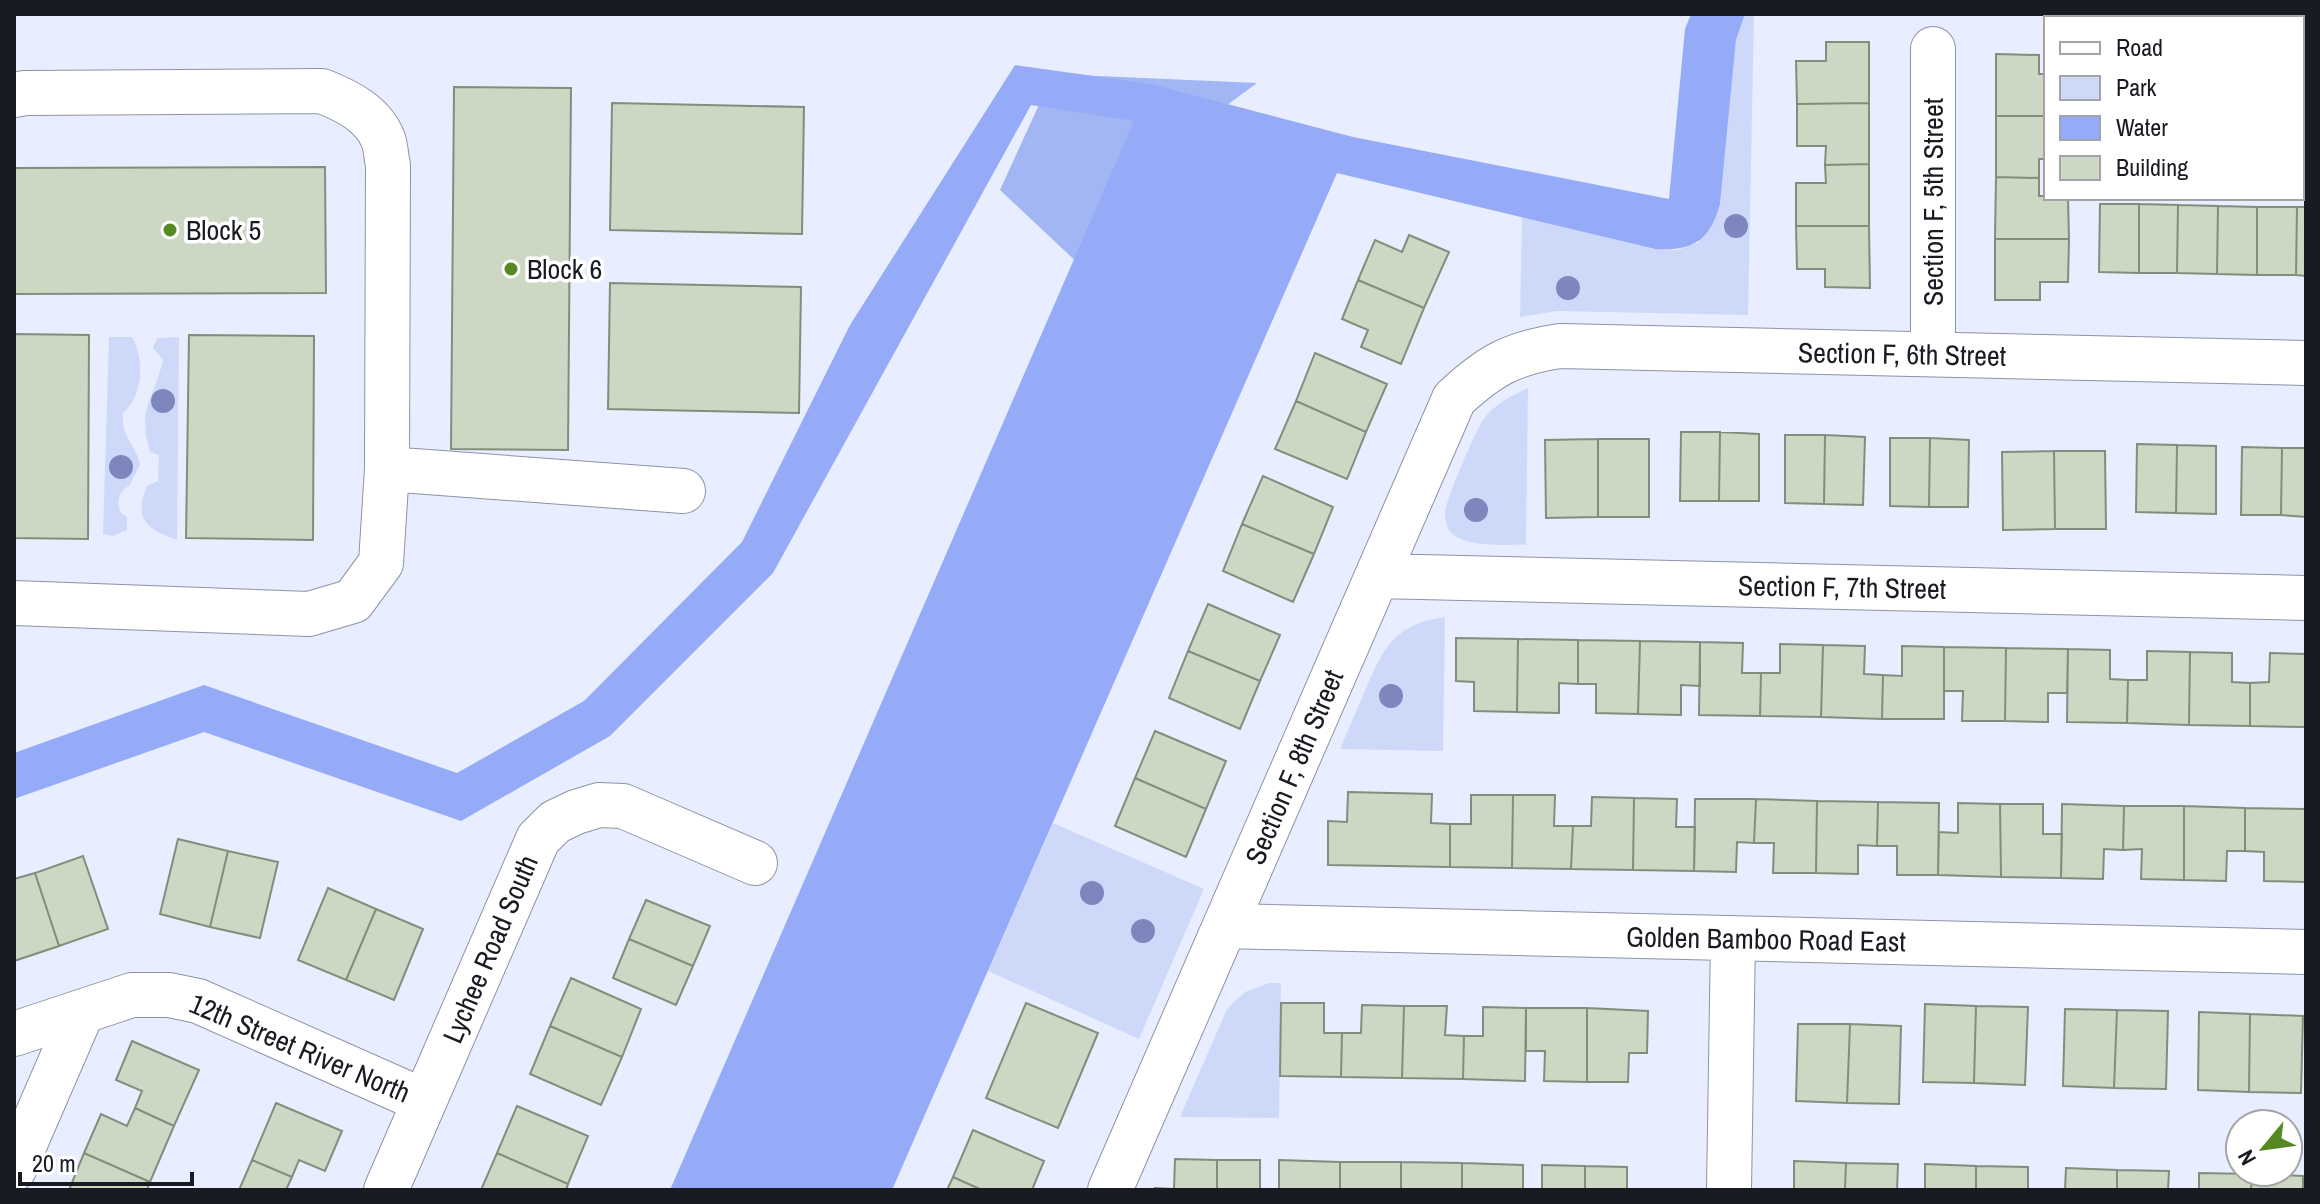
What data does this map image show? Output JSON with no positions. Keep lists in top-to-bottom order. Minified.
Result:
{"streets":{"street":["Section F, 5th Street","Section F, 6th Street","Section F, 7th Street","Section F, 8th Street","Golden Bamboo Road East","Lychee Road South","12th Street River North"]},"crossings":[["Section F, 5th Street","Section F, 6th Street"],["Section F, 6th Street","Section F, 8th Street"],["Section F, 7th Street","Section F, 8th Street"],["Section F, 8th Street","Golden Bamboo Road East"],["Lychee Road South","12th Street River North"]],"places":["Block 5","Block 6"],"legend":["Road","Park","Water","Building"],"scale_bar":"20 m","north":"bottom left"}
